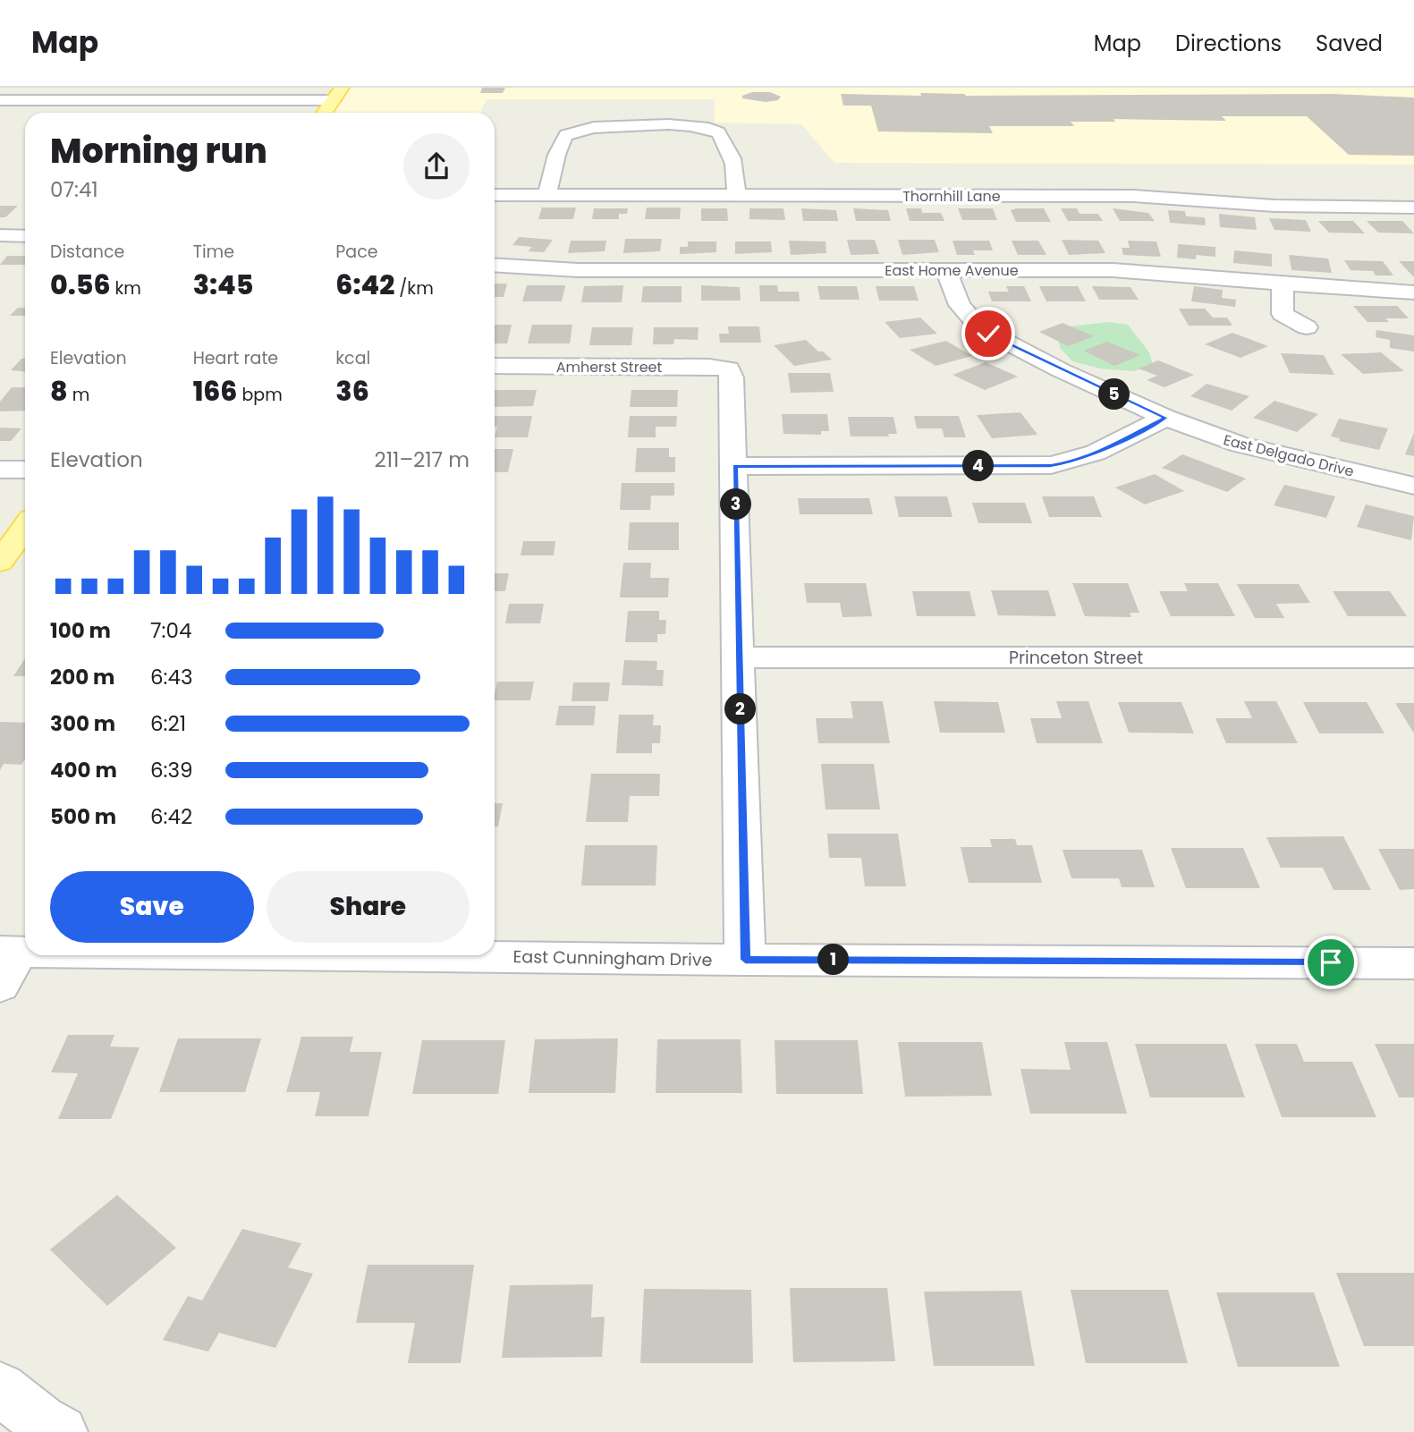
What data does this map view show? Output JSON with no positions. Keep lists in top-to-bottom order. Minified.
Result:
{"streets":{"street":["Thornhill Lane","East Home Avenue","Amherst Street","East Delgado Drive","Princeton Street","East Cunningham Drive"]},"crossings":[["East Home Avenue","East Delgado Drive"]],"page":{"header":"Map","nav":["Map","Directions","Saved"],"heading":["Morning run","07:41"],"stats":[["Distance","0.56 km"],["Time","3:45"],["Pace","6:42 /km"],["Elevation","8 m"],["Heart rate","166 bpm"],["kcal","36"]],"pins":["5","4","3","2","1"],"chart":["Elevation","211–217 m"],"list":[{"name":"100 m","note":"7:04"},{"name":"200 m","note":"6:43"},{"name":"300 m","note":"6:21"},{"name":"400 m","note":"6:39"},{"name":"500 m","note":"6:42"}],"buttons":["Save","Share"]}}
